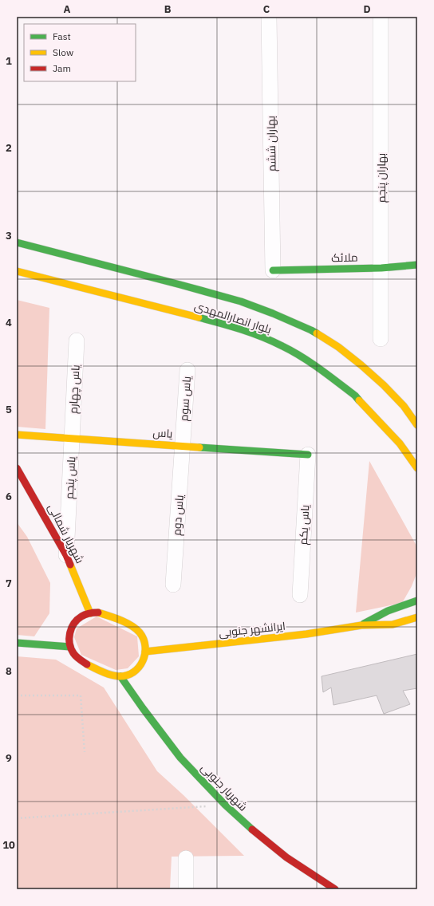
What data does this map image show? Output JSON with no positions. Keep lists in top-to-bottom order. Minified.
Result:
{"streets":{"street":["بهاران ششم","بهاران پنجم","ملائک","بلوار انصارالمهدی","یاس چهارم","یاس سوم","یاس","یاس پنجم","یاس دوم","یاس یکم","شهریار شمالی","ایرانشهر جنوبی","شهریار جنوبی"]},"crossings":[["بهاران ششم","ملائک"],["بهاران پنجم","ملائک"],["یاس چهارم","یاس"],["یاس چهارم","یاس پنجم"],["یاس سوم","یاس"],["یاس سوم","یاس دوم"],["یاس","یاس پنجم"],["یاس","یاس دوم"],["یاس","یاس یکم"],["یاس پنجم","شهریار شمالی"],["شهریار شمالی","ایرانشهر جنوبی"],["شهریار شمالی","شهریار جنوبی"],["ایرانشهر جنوبی","شهریار جنوبی"]],"legend":["Fast","Slow","Jam"],"grid":{"columns":["A","B","C","D"],"rows":["1","2","3","4","5","6","7","8","9","10"]}}
